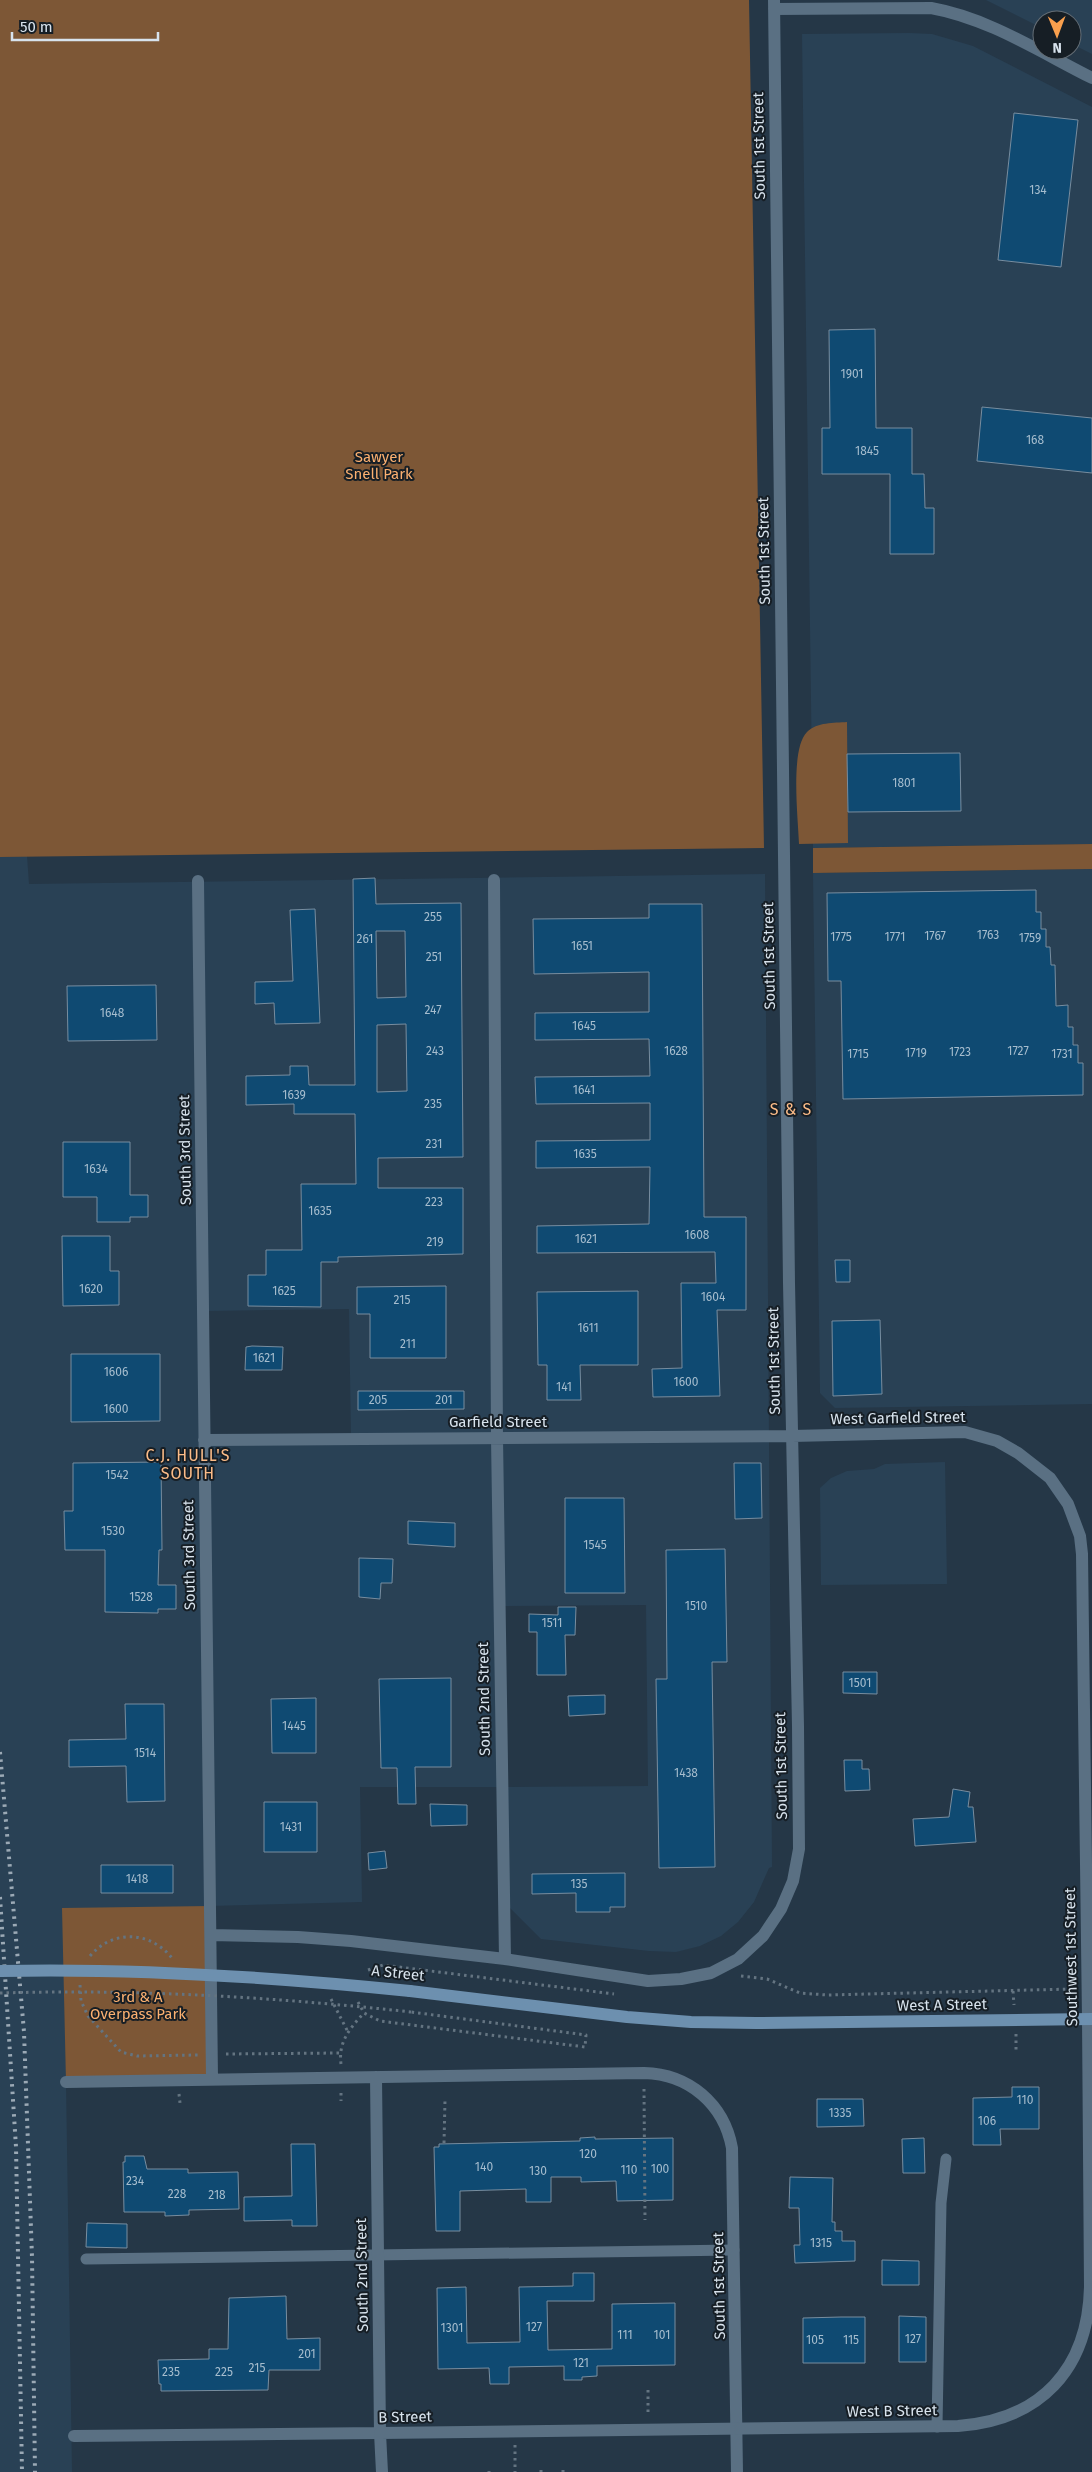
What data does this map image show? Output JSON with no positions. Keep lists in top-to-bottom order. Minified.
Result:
{"streets":{"main road":["A Street","West A Street"],"street":["South 1st Street","South 3rd Street","West Garfield Street","Garfield Street","South 2nd Street","Southwest 1st Street","West B Street","B Street"]},"crossings":[["South 1st Street","West Garfield Street"],["South 1st Street","Garfield Street"],["South 1st Street","A Street"],["South 1st Street","West B Street"],["South 1st Street","B Street"],["South 3rd Street","Garfield Street"],["South 3rd Street","A Street"],["West Garfield Street","Garfield Street"],["West Garfield Street","Southwest 1st Street"],["Garfield Street","South 2nd Street"],["South 2nd Street","A Street"],["South 2nd Street","B Street"],["Southwest 1st Street","West A Street"],["Southwest 1st Street","West B Street"],["A Street","West A Street"],["West B Street","B Street"]],"districts":["S & S","C.J. HULL'S SOUTH"],"parks":["Sawyer Snell Park","3rd & A Overpass Park"],"house_numbers":["134","1901","168","1845","1801","255","1763","1767","1775","1771","1759","261","1651","251","247","1648","1645","243","1628","1727","1723","1719","1715","1731","1641","1639","235","231","1635","1634","223","1635","1608","1621","219","1620","1625","1604","215","1611","211","1621","1606","1600","141","205","201","1600","1542","1530","1545","1528","1510","1511","1501","1445","1514","1438","1431","1418","135","110","1335","106","120","140","100","110","130","234","228","218","1315","127","1301","111","101","127","105","115","201","121","215","235","225"],"scale_bar":"50 m","north":"bottom"}
